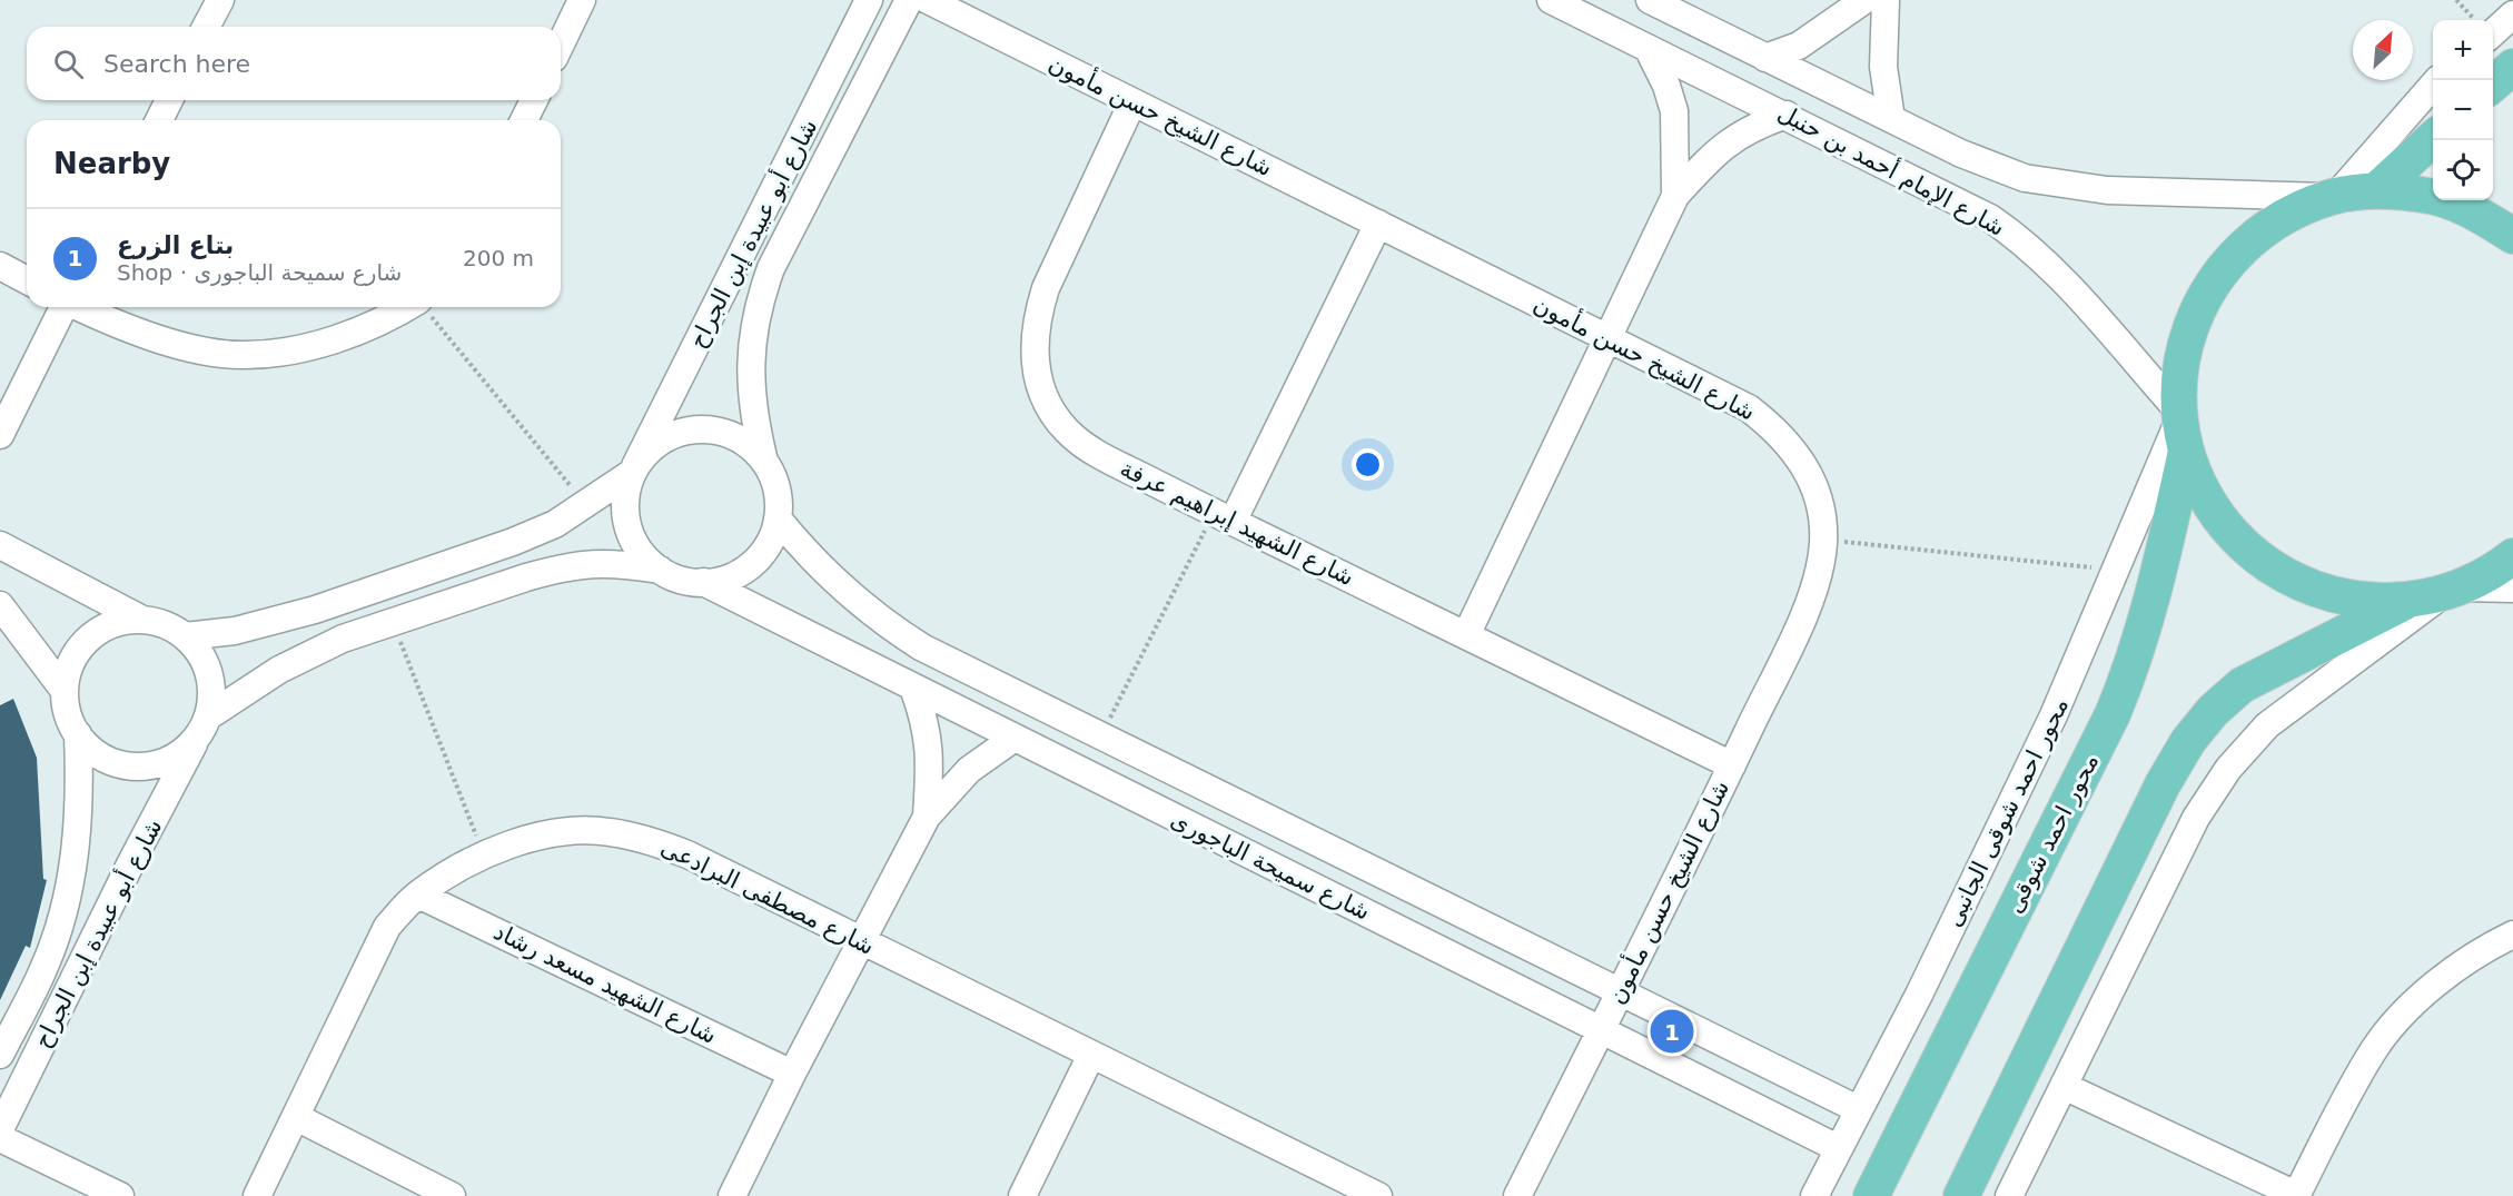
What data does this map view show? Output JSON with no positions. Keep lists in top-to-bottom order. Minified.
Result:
{"streets":{"main road":["محور احمد شوقى"],"street":["شارع الشيخ حسن مأمون","شارع الإمام أحمد بن حنبل","شارع أبو عبيدة إبن الجراح","شارع الشهيد إبراهيم عرفة","محور احمد شوقى الجانبى","شارع سميحة الباجورى","شارع مصطفى البرادعى","شارع الشهيد مسعد رشاد"]},"crossings":[["شارع الشيخ حسن مأمون","شارع الشهيد إبراهيم عرفة"],["شارع الشيخ حسن مأمون","شارع سميحة الباجورى"],["شارع الإمام أحمد بن حنبل","محور احمد شوقى الجانبى"],["شارع الإمام أحمد بن حنبل","محور احمد شوقى"],["شارع أبو عبيدة إبن الجراح","شارع سميحة الباجورى"],["محور احمد شوقى الجانبى","محور احمد شوقى"],["محور احمد شوقى الجانبى","شارع سميحة الباجورى"],["شارع مصطفى البرادعى","شارع الشهيد مسعد رشاد"]],"north":"top right","page":{"map_buttons":["+","−"],"search":"Search here","heading":"Nearby","list":[{"mark":"1","name":"بتاع الزرع","note":"Shop · شارع سميحة الباجورى","value":"200 m"}],"pins":"1"}}
